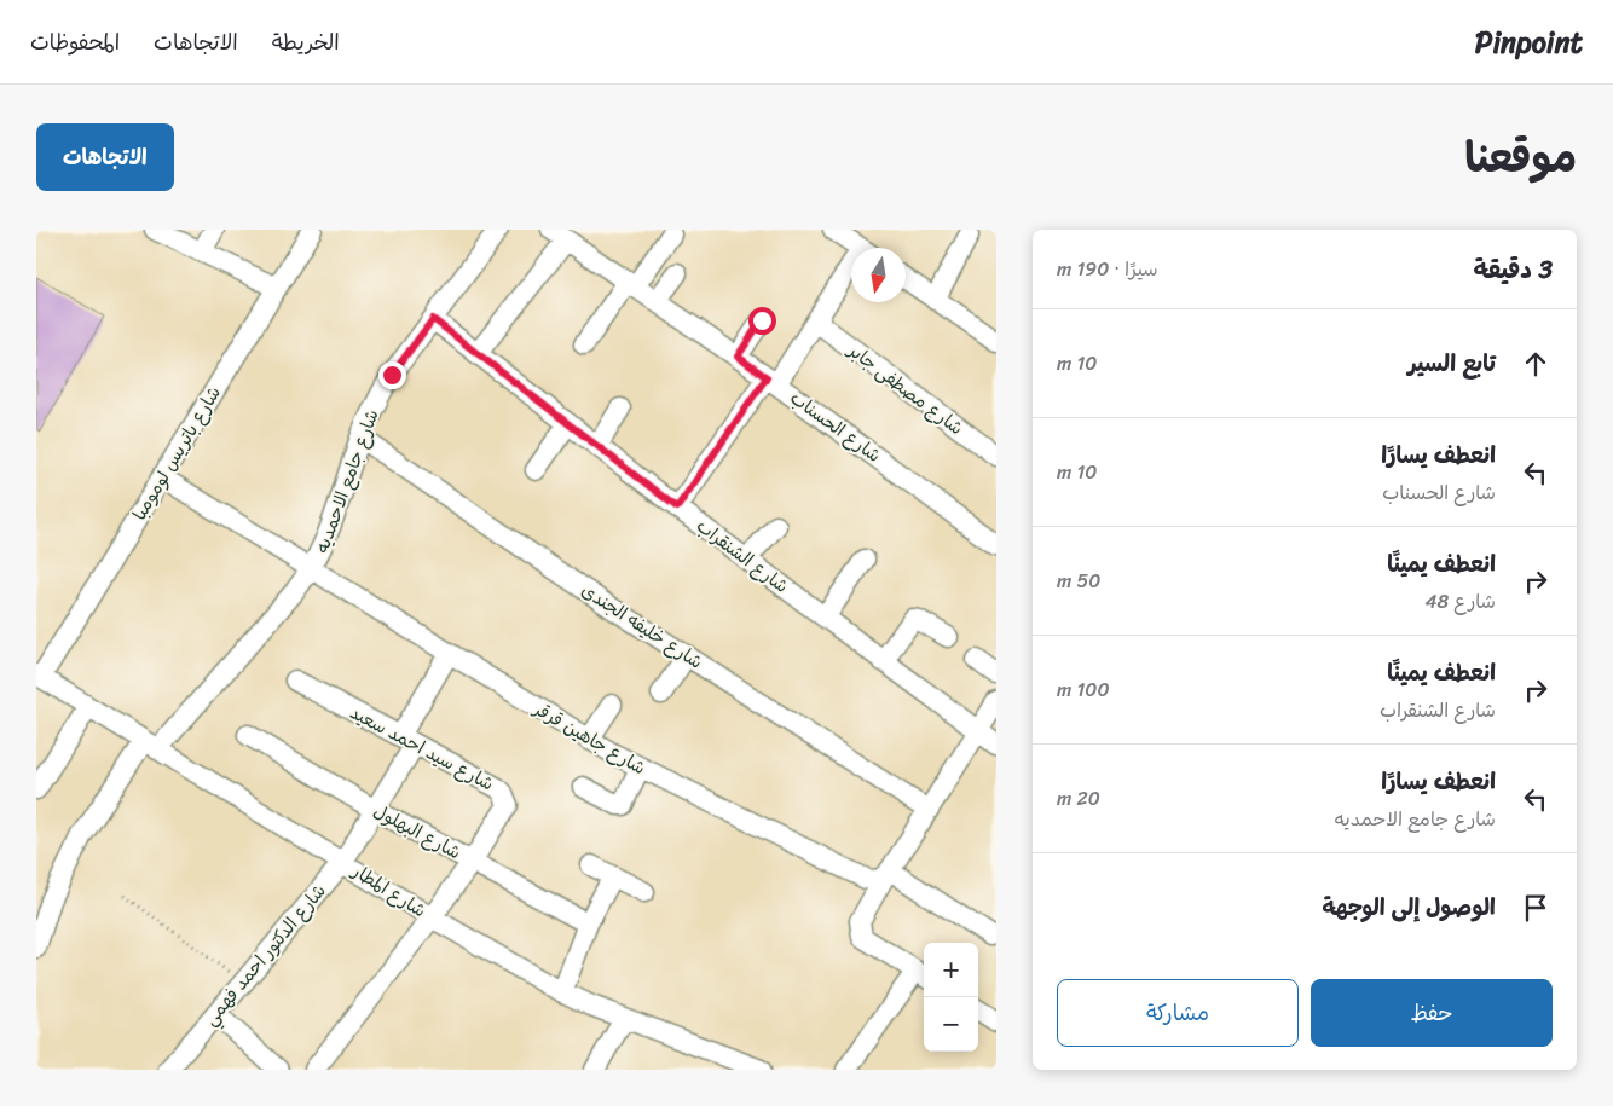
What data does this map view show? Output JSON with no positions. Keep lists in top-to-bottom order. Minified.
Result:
{"streets":{"street":["شارع مصطفى جابر","شارع الحسناب","شارع باتريس لومومبا","شارع جامع الاحمديه","شارع الشنقراب","شارع خليفه الجندى","شارع جاهين قرقر","شارع سيد احمد سعيد","شارع البهلول","شارع المطار","شارع الدكتور احمد فهمي"]},"crossings":[["شارع باتريس لومومبا","شارع جاهين قرقر"],["شارع باتريس لومومبا","شارع المطار"],["شارع جامع الاحمديه","شارع الشنقراب"],["شارع جامع الاحمديه","شارع خليفه الجندى"],["شارع جامع الاحمديه","شارع جاهين قرقر"],["شارع جامع الاحمديه","شارع المطار"],["شارع جاهين قرقر","شارع الدكتور احمد فهمي"],["شارع سيد احمد سعيد","شارع البهلول"],["شارع سيد احمد سعيد","شارع المطار"],["شارع سيد احمد سعيد","شارع الدكتور احمد فهمي"],["شارع البهلول","شارع الدكتور احمد فهمي"],["شارع المطار","شارع الدكتور احمد فهمي"]],"north":"bottom","page":{"header":"Pinpoint","nav":["الخريطة","الاتجاهات","المحفوظات"],"title":"موقعنا","buttons":["الاتجاهات",["حفظ","مشاركة"]],"heading":["3 دقيقة","سيرًا · 190 m"],"list":[["تابع السير","10 m"],["انعطف يسارًا","شارع الحسناب","10 m"],["انعطف يمينًا","شارع 48","50 m"],["انعطف يمينًا","شارع الشنقراب","100 m"],["انعطف يسارًا","شارع جامع الاحمديه","20 m"],"الوصول إلى الوجهة"],"map_buttons":["+","−"]}}
